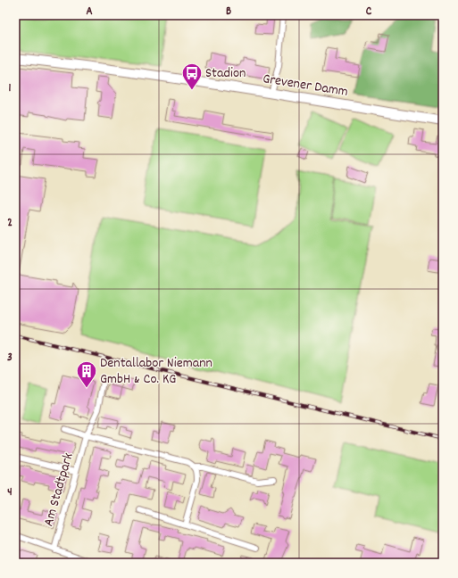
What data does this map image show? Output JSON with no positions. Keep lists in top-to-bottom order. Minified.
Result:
{"streets":{"main road":["Grevener Damm"],"street":["Am Stadtpark"]},"places":{"bus stop":["Stadion"],"building":["Dentallabor Niemann GmbH & Co. KG"]},"grid":{"columns":["A","B","C"],"rows":["1","2","3","4"]}}
